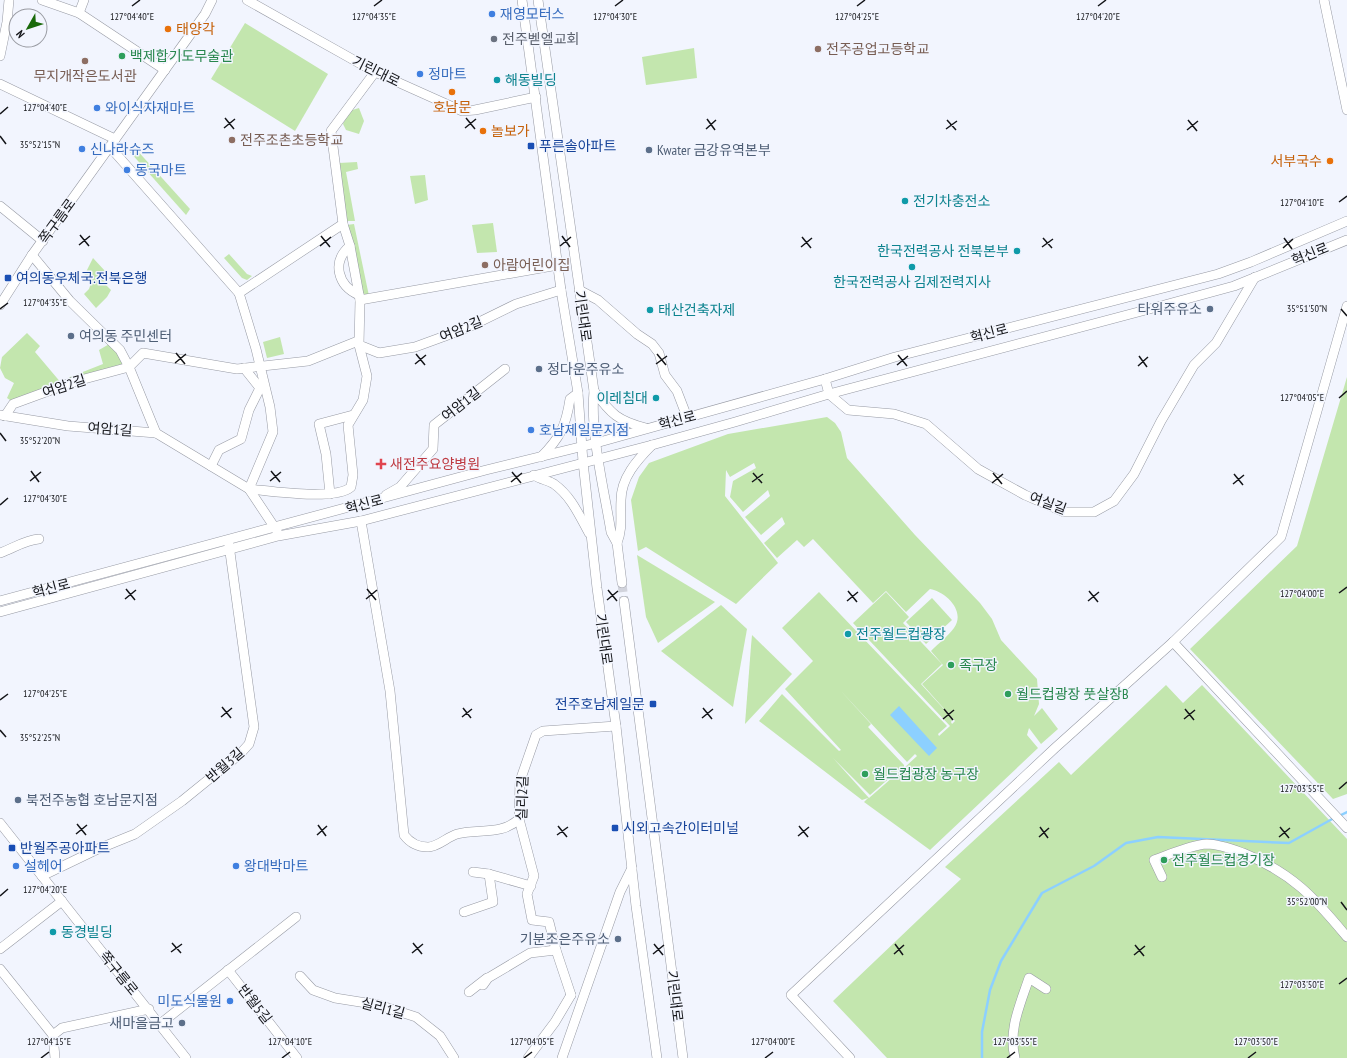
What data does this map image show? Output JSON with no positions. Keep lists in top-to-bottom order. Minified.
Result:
{"streets":{"street":["기린대로","쪽구름로","혁신로","여암2길","여암1길","여실길","반월3길","실리2길","반월5길","실리1길"]},"crossings":[["기린대로","혁신로"],["기린대로","여암2길"],["기린대로","실리2길"],["쪽구름로","반월3길"],["쪽구름로","반월5길"],["혁신로","여암1길"],["혁신로","여실길"],["혁신로","반월3길"],["여암2길","여암1길"]],"places":{"other":["재영모터스","태양각","전주벧엘교회","전주공업고등학교","백제합기도무술관","무지개작은도서관","정마트","해동빌딩","호남문","와이식자재마트","놀보가","전주조촌초등학교","신나라슈즈","Kwater 금강유역본부","서부국수","동국마트","전기차충전소","한국전력공사 전북본부","아람어린이집","한국전력공사 김제전력지사","타워주유소","태산건축자제","여의동 주민센터","정다운주유소","이레침대","호남제일문지점","전주월드컵광장","족구장","월드컵광장 풋살장B","월드컵광장 농구장","북전주농협 호남문지점","전주월드컵경기장","설헤어","왕대박마트","동경빌딩","기분조은주유소","미도식물원","새마을금고"],"transit":["푸른솔아파트","여의동우체국.전북은행","전주호남제일문","시외고속간이터미널","반월주공아파트"],"health":["새전주요양병원"]},"north":"bottom left","coordinates":["127°04'40\"E","127°04'35\"E","127°04'30\"E","127°04'25\"E","127°04'20\"E","35°52'15\"N","127°04'10\"E","35°51'50\"N","127°04'05\"E","35°52'20\"N","127°04'00\"E","35°52'25\"N","127°03'55\"E","35°52'00\"N","127°03'50\"E","127°04'15\"E"]}
